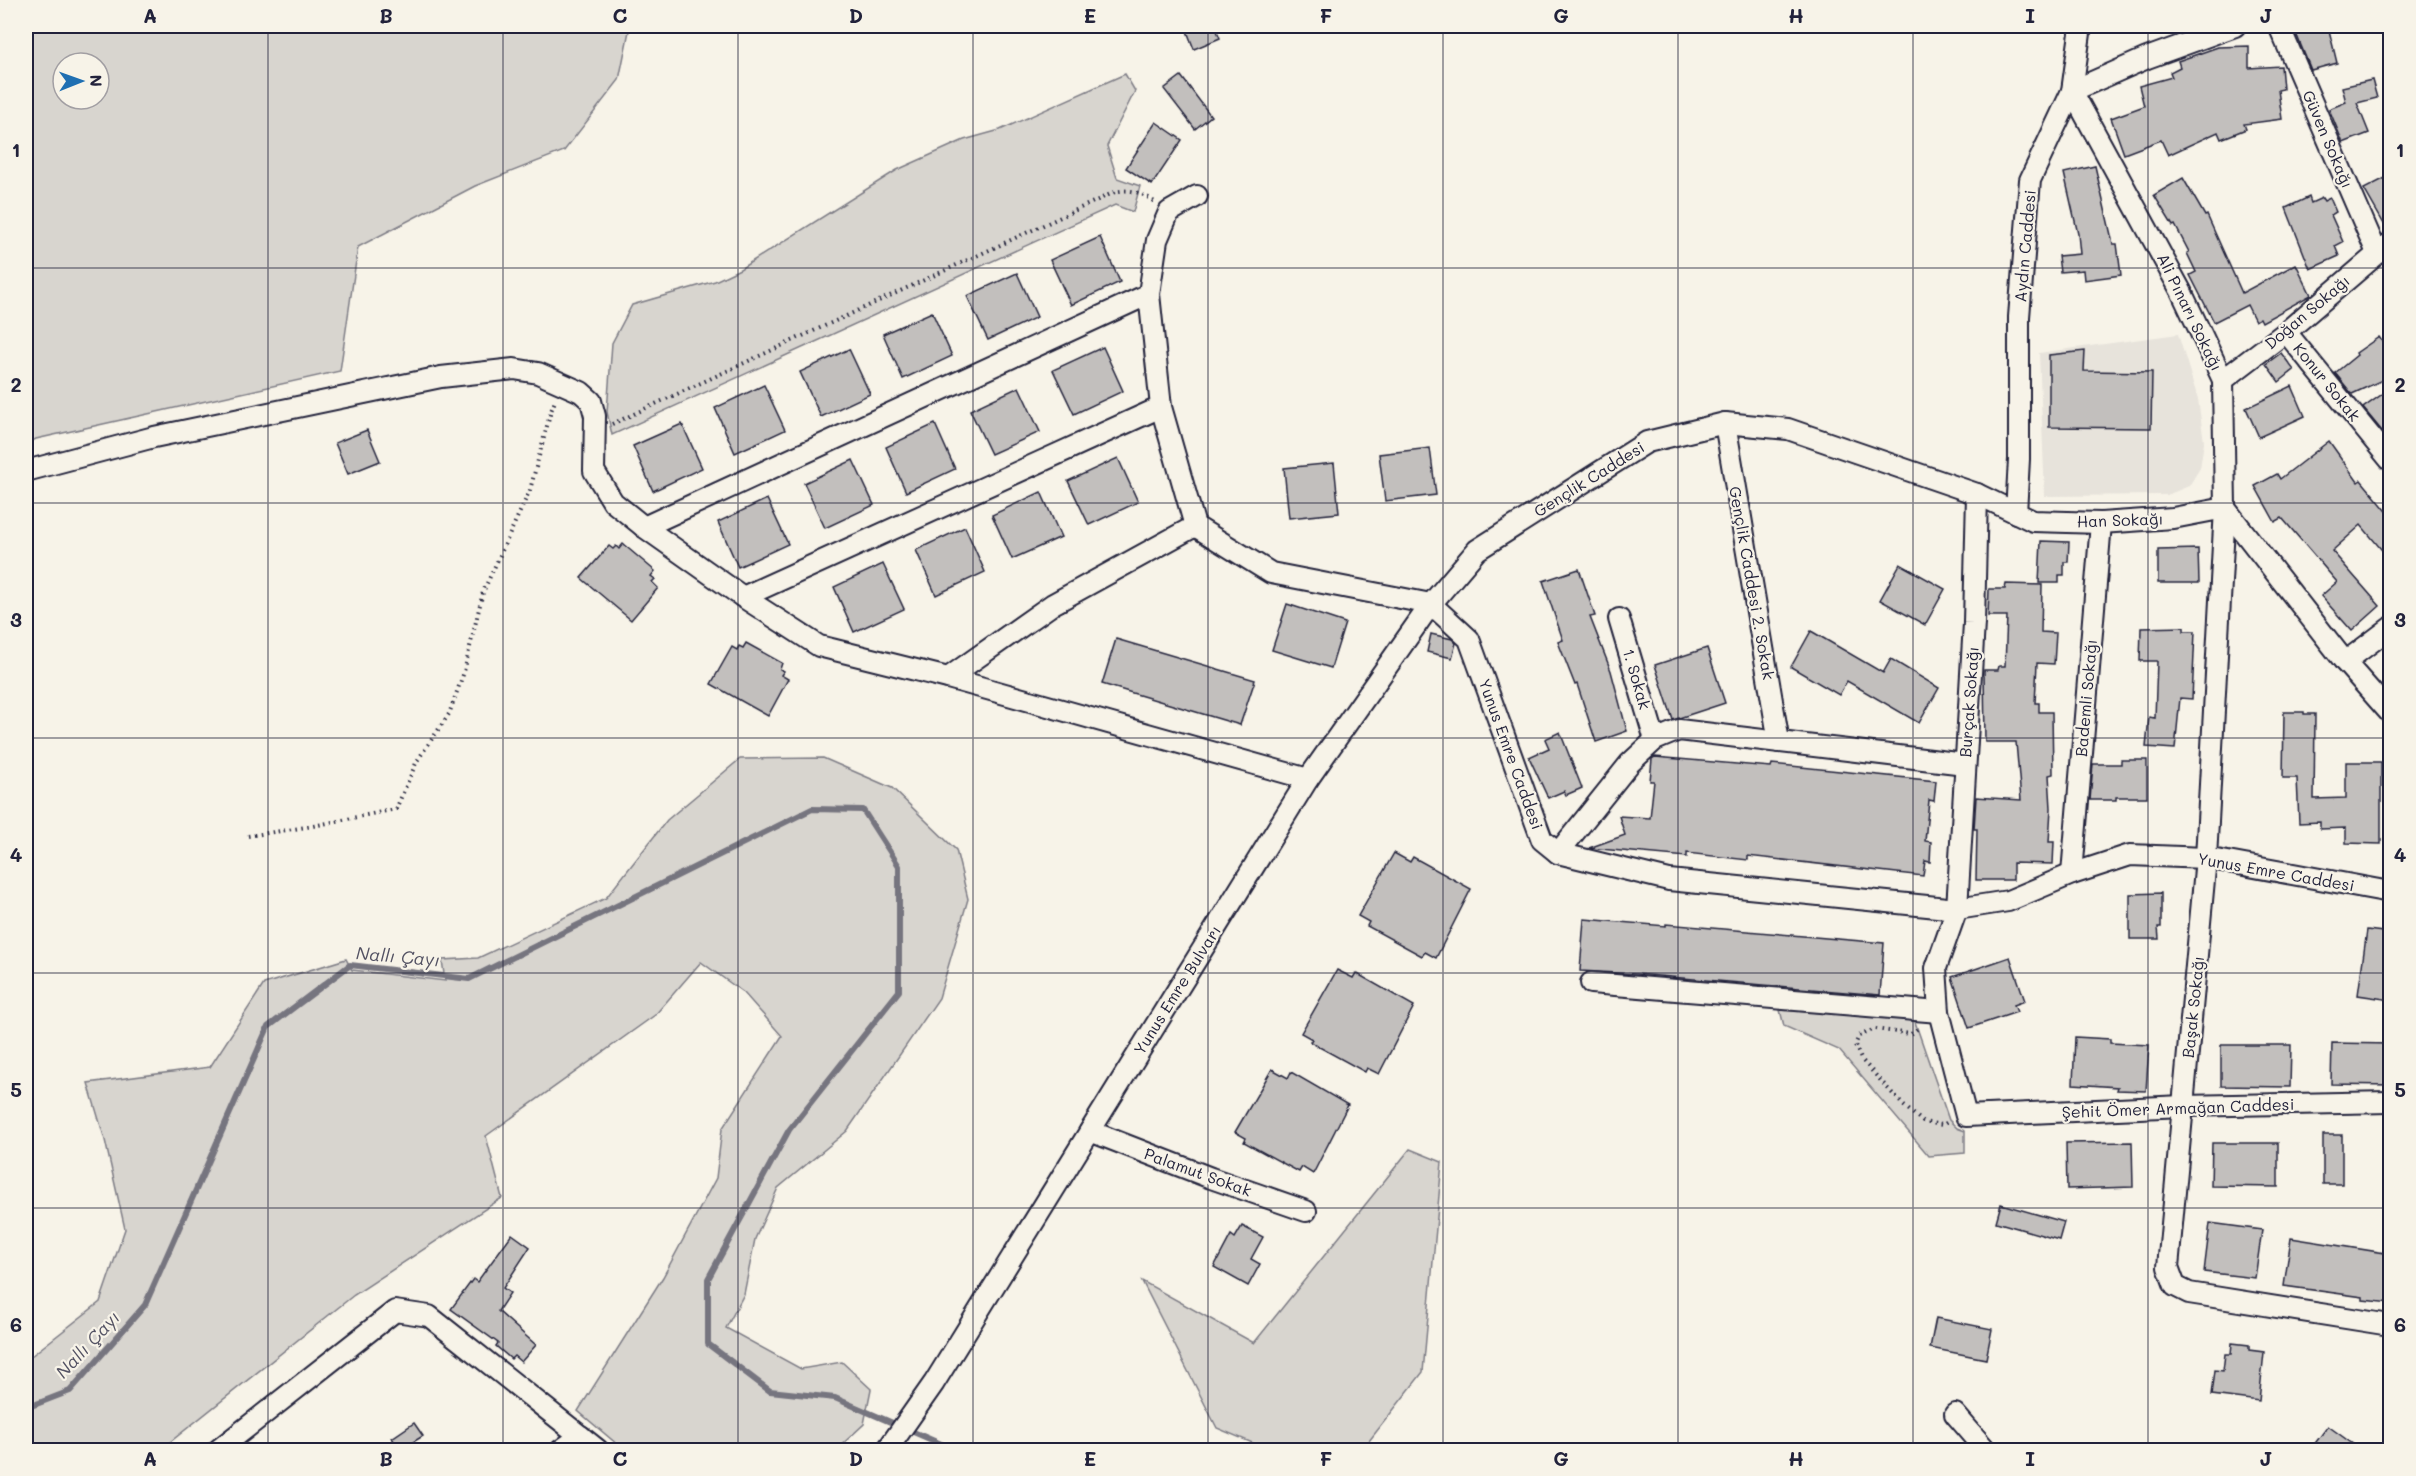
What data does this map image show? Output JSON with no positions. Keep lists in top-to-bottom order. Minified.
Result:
{"streets":{"street":["Güven Sokağı","Aydın Caddesi","Ali Pınarı Sokağı","Doğan Sokağı","Konur Sokak","Gençlik Caddesi","Han Sokağı","Gençlik Caddesi 2. Sokak","1. Sokak","Bademli Sokağı","Burçak Sokağı","Yunus Emre Caddesi","Yunus Emre Bulvarı","Başak Sokağı","Şehit Ömer Armağan Caddesi","Palamut Sokak"]},"crossings":[["Güven Sokağı","Doğan Sokağı"],["Aydın Caddesi","Ali Pınarı Sokağı"],["Aydın Caddesi","Gençlik Caddesi"],["Aydın Caddesi","Han Sokağı"],["Ali Pınarı Sokağı","Doğan Sokağı"],["Ali Pınarı Sokağı","Han Sokağı"],["Ali Pınarı Sokağı","Başak Sokağı"],["Doğan Sokağı","Konur Sokak"],["Gençlik Caddesi","Han Sokağı"],["Gençlik Caddesi","Gençlik Caddesi 2. Sokak"],["Gençlik Caddesi","Burçak Sokağı"],["Gençlik Caddesi","Yunus Emre Caddesi"],["Gençlik Caddesi","Yunus Emre Bulvarı"],["Han Sokağı","Bademli Sokağı"],["Han Sokağı","Başak Sokağı"],["Bademli Sokağı","Yunus Emre Caddesi"],["Burçak Sokağı","Yunus Emre Caddesi"],["Burçak Sokağı","Şehit Ömer Armağan Caddesi"],["Yunus Emre Caddesi","Yunus Emre Bulvarı"],["Yunus Emre Caddesi","Başak Sokağı"],["Yunus Emre Bulvarı","Palamut Sokak"],["Başak Sokağı","Şehit Ömer Armağan Caddesi"]],"water":["Nallı Çayı"],"north":"right","grid":{"columns":["A","B","C","D","E","F","G","H","I","J"],"rows":["1","2","3","4","5","6"]}}
